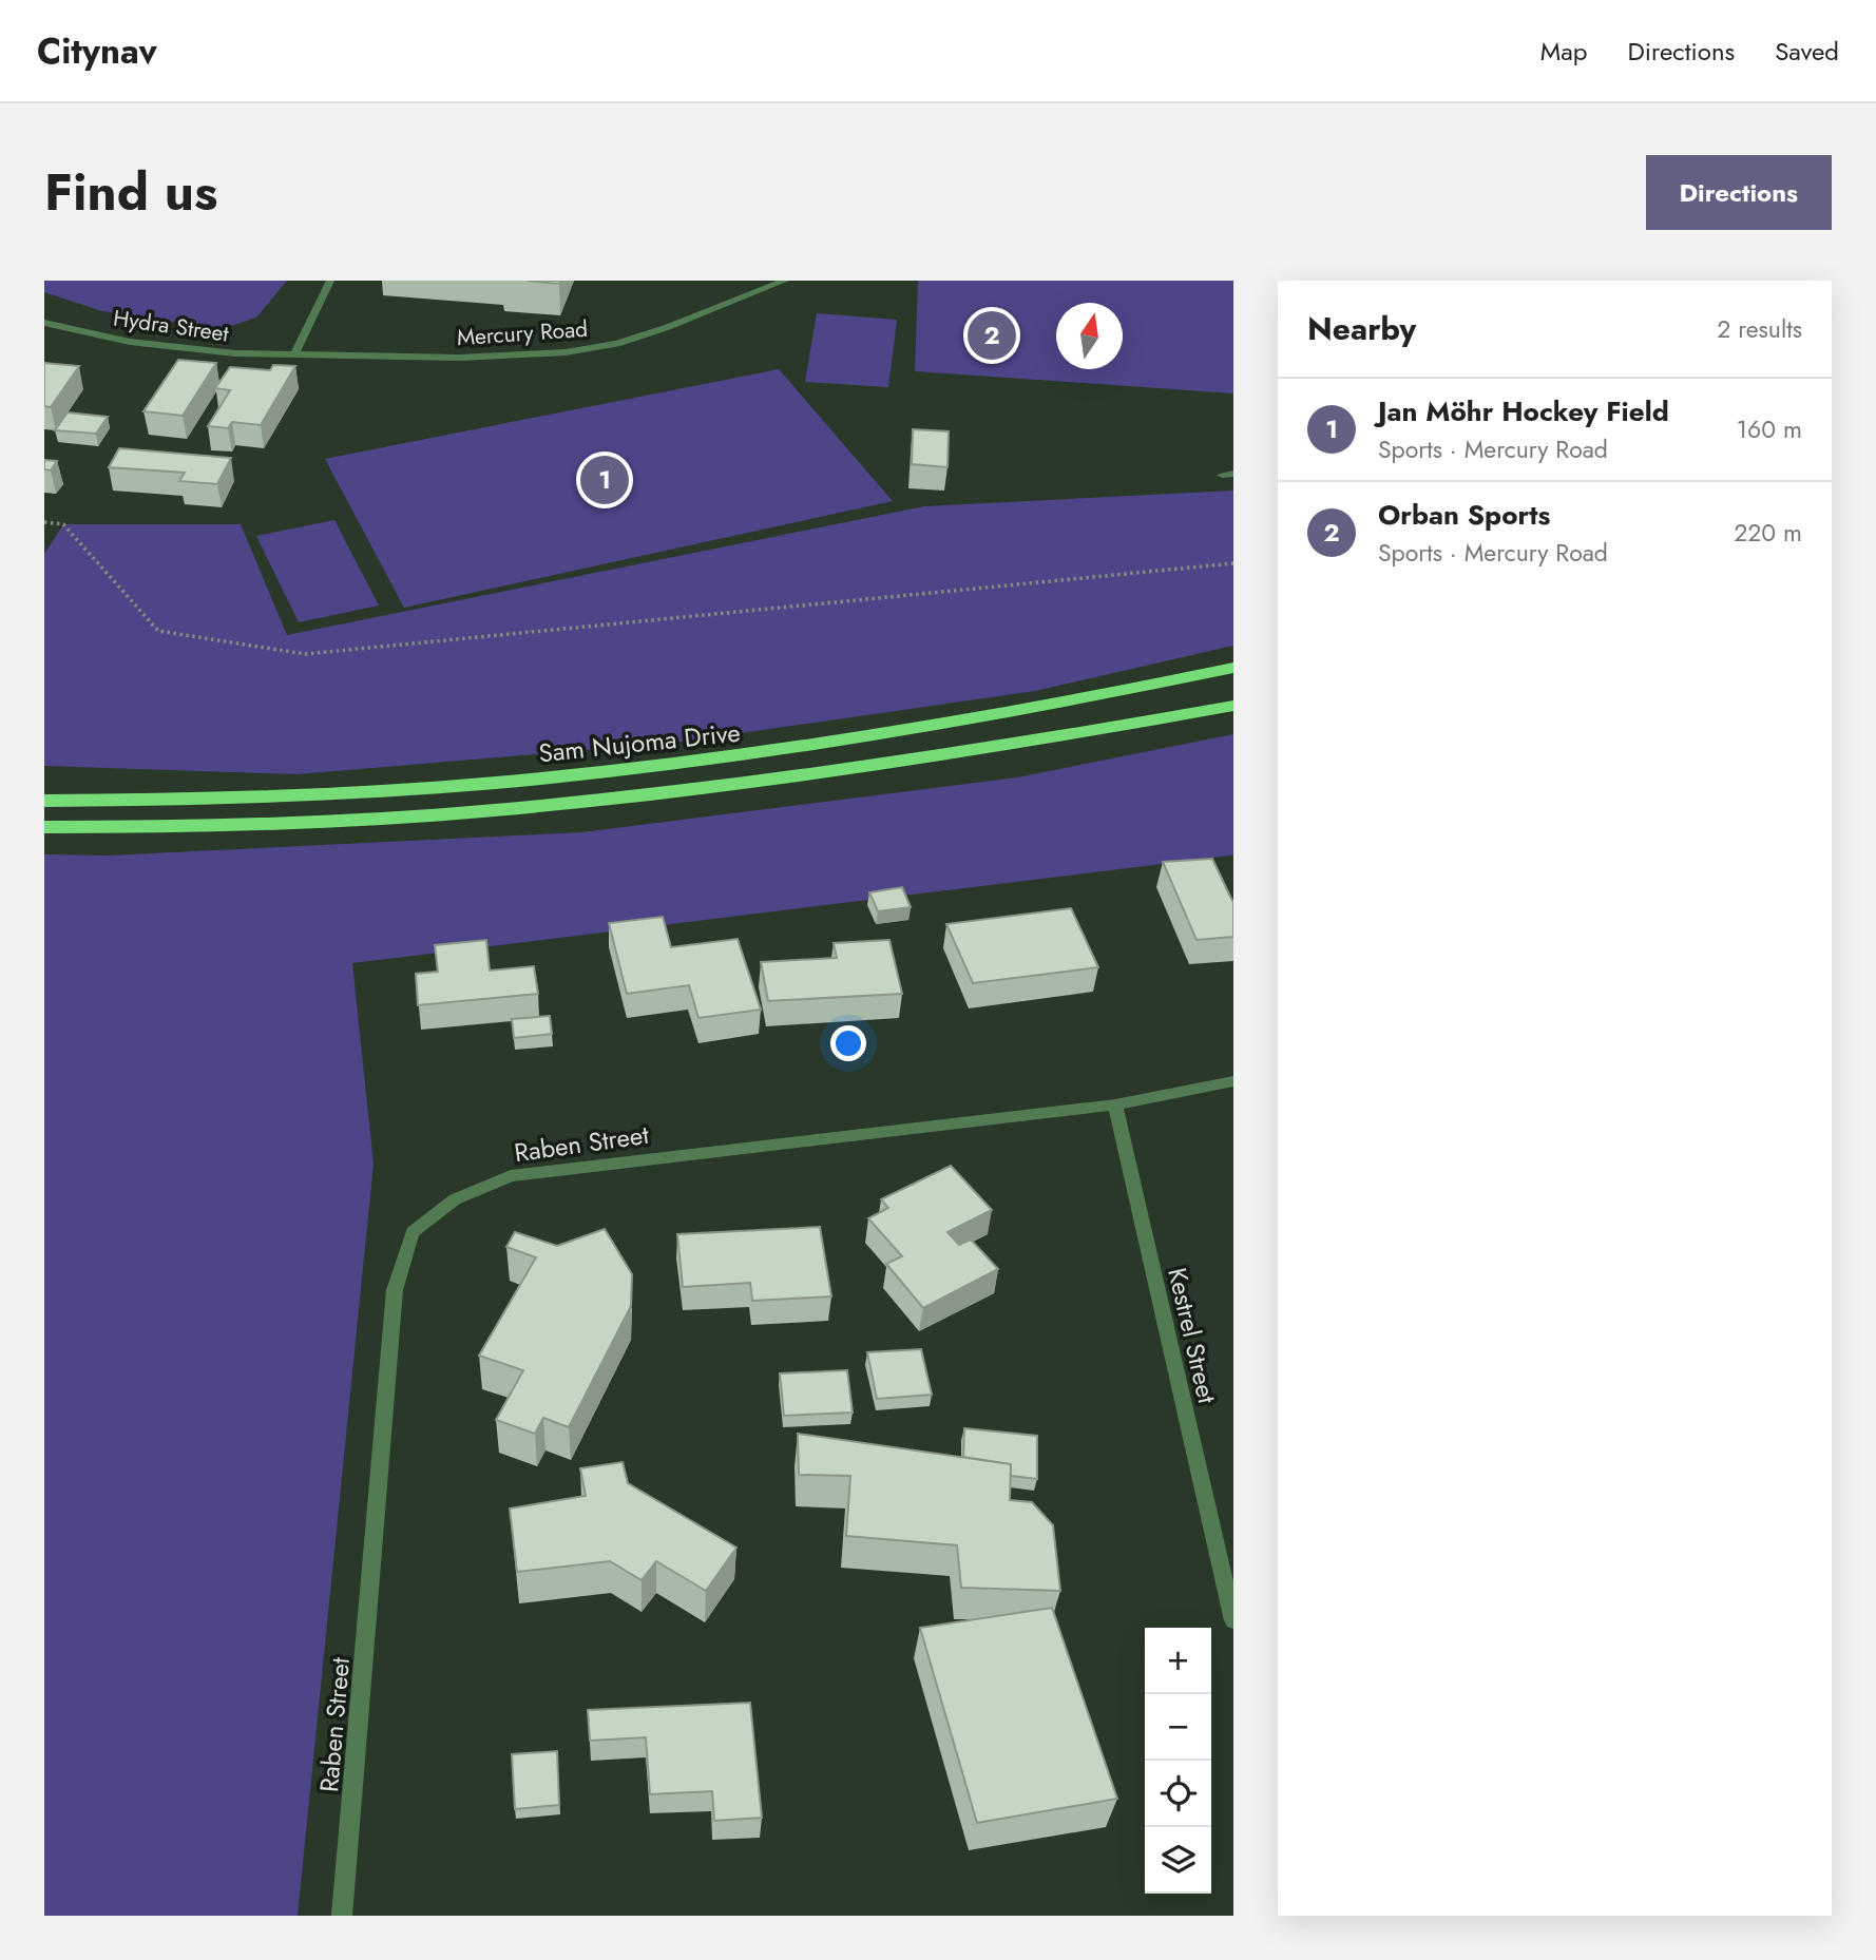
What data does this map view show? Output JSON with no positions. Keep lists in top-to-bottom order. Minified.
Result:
{"streets":{"highway":["Sam Nujoma Drive"],"street":["Hydra Street","Mercury Road","Raben Street","Kestrel Street"]},"crossings":[["Hydra Street","Mercury Road"],["Raben Street","Kestrel Street"]],"north":"top","page":{"header":"Citynav","nav":["Map","Directions","Saved"],"title":"Find us","buttons":"Directions","heading":["Nearby","2 results"],"pins":["2","1"],"list":[{"mark":"1","name":"Jan Möhr Hockey Field","note":"Sports · Mercury Road","value":"160 m"},{"mark":"2","name":"Orban Sports","note":"Sports · Mercury Road","value":"220 m"}],"map_buttons":["+","−"]}}
